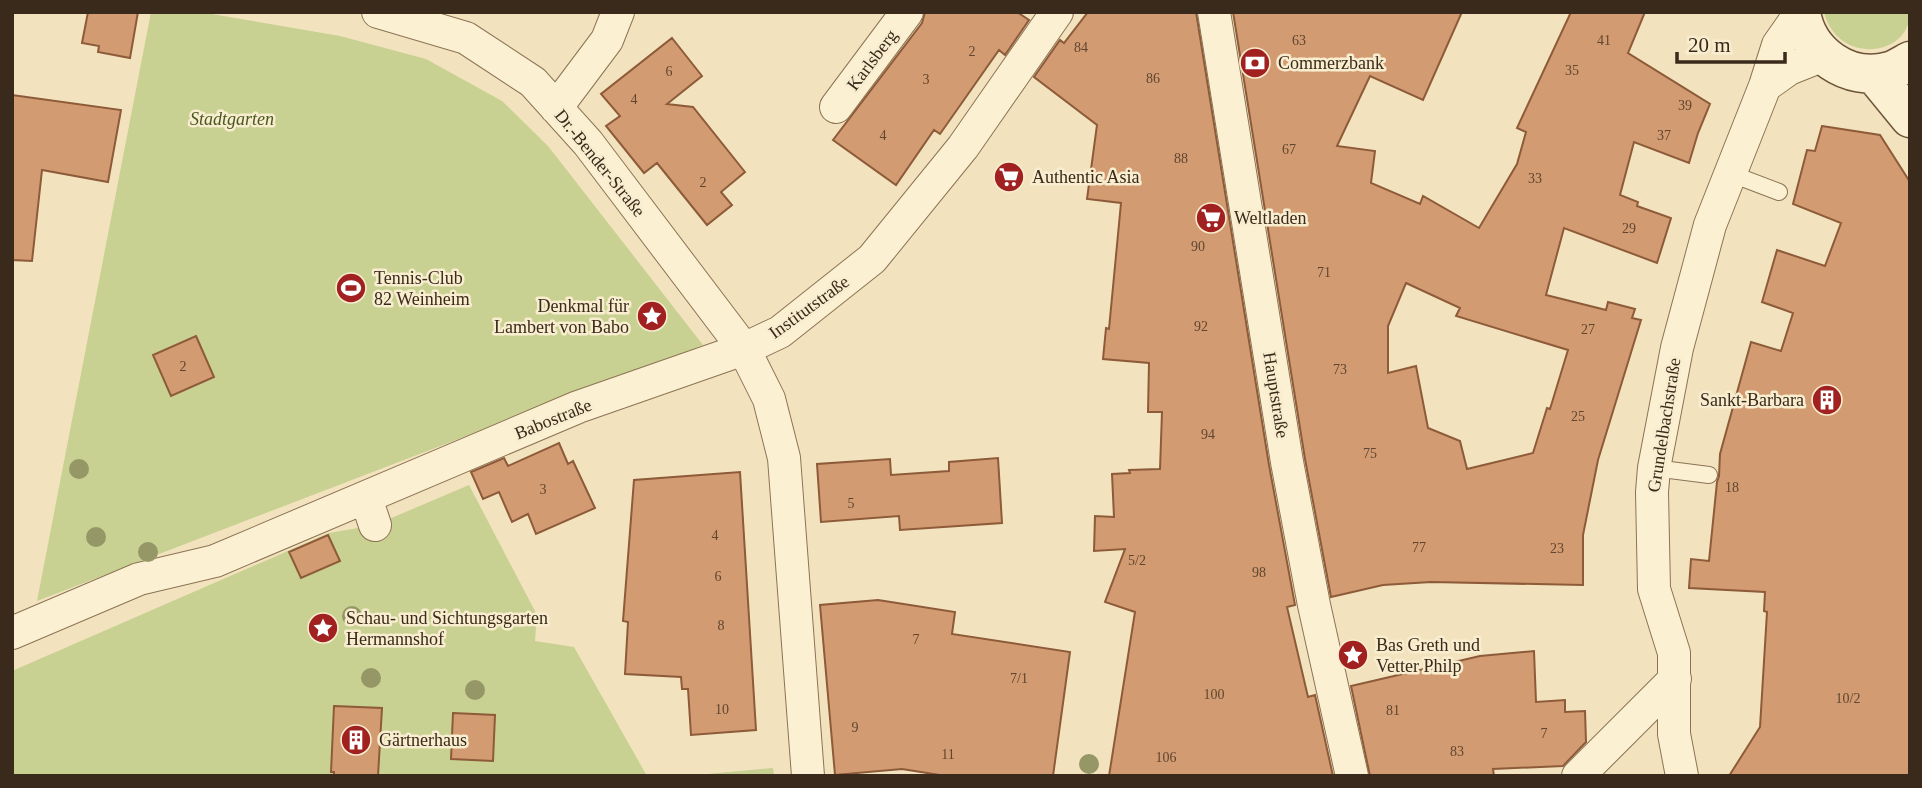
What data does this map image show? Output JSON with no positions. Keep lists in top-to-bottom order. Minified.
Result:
{"streets":{"main road":["Grundelbachstraße"],"street":["Karlsberg","Dr.-Bender-Straße","Institutstraße","Hauptstraße","Babostraße"]},"crossings":[["Dr.-Bender-Straße","Institutstraße"],["Dr.-Bender-Straße","Babostraße"],["Institutstraße","Babostraße"]],"parks":["Stadtgarten"],"places":{"bank":["Commerzbank"],"supermarket":["Authentic Asia","Weltladen"],"sports":["Tennis-Club 82 Weinheim"],"place":["Denkmal für Lambert von Babo","Schau- und Sichtungsgarten Hermannshof","Bas Greth und Vetter Philp"],"building":["Sankt-Barbara","Gärtnerhaus"]},"house_numbers":["63","41","84","2","35","6","86","3","4","39","4","37","67","88","33","2","29","90","71","92","27","2","73","25","94","75","18","3","5","4","77","23","5/2","98","6","8","7","7/1","100","10/2","10","81","9","7","83","11","106"],"scale_bar":"20 m"}
